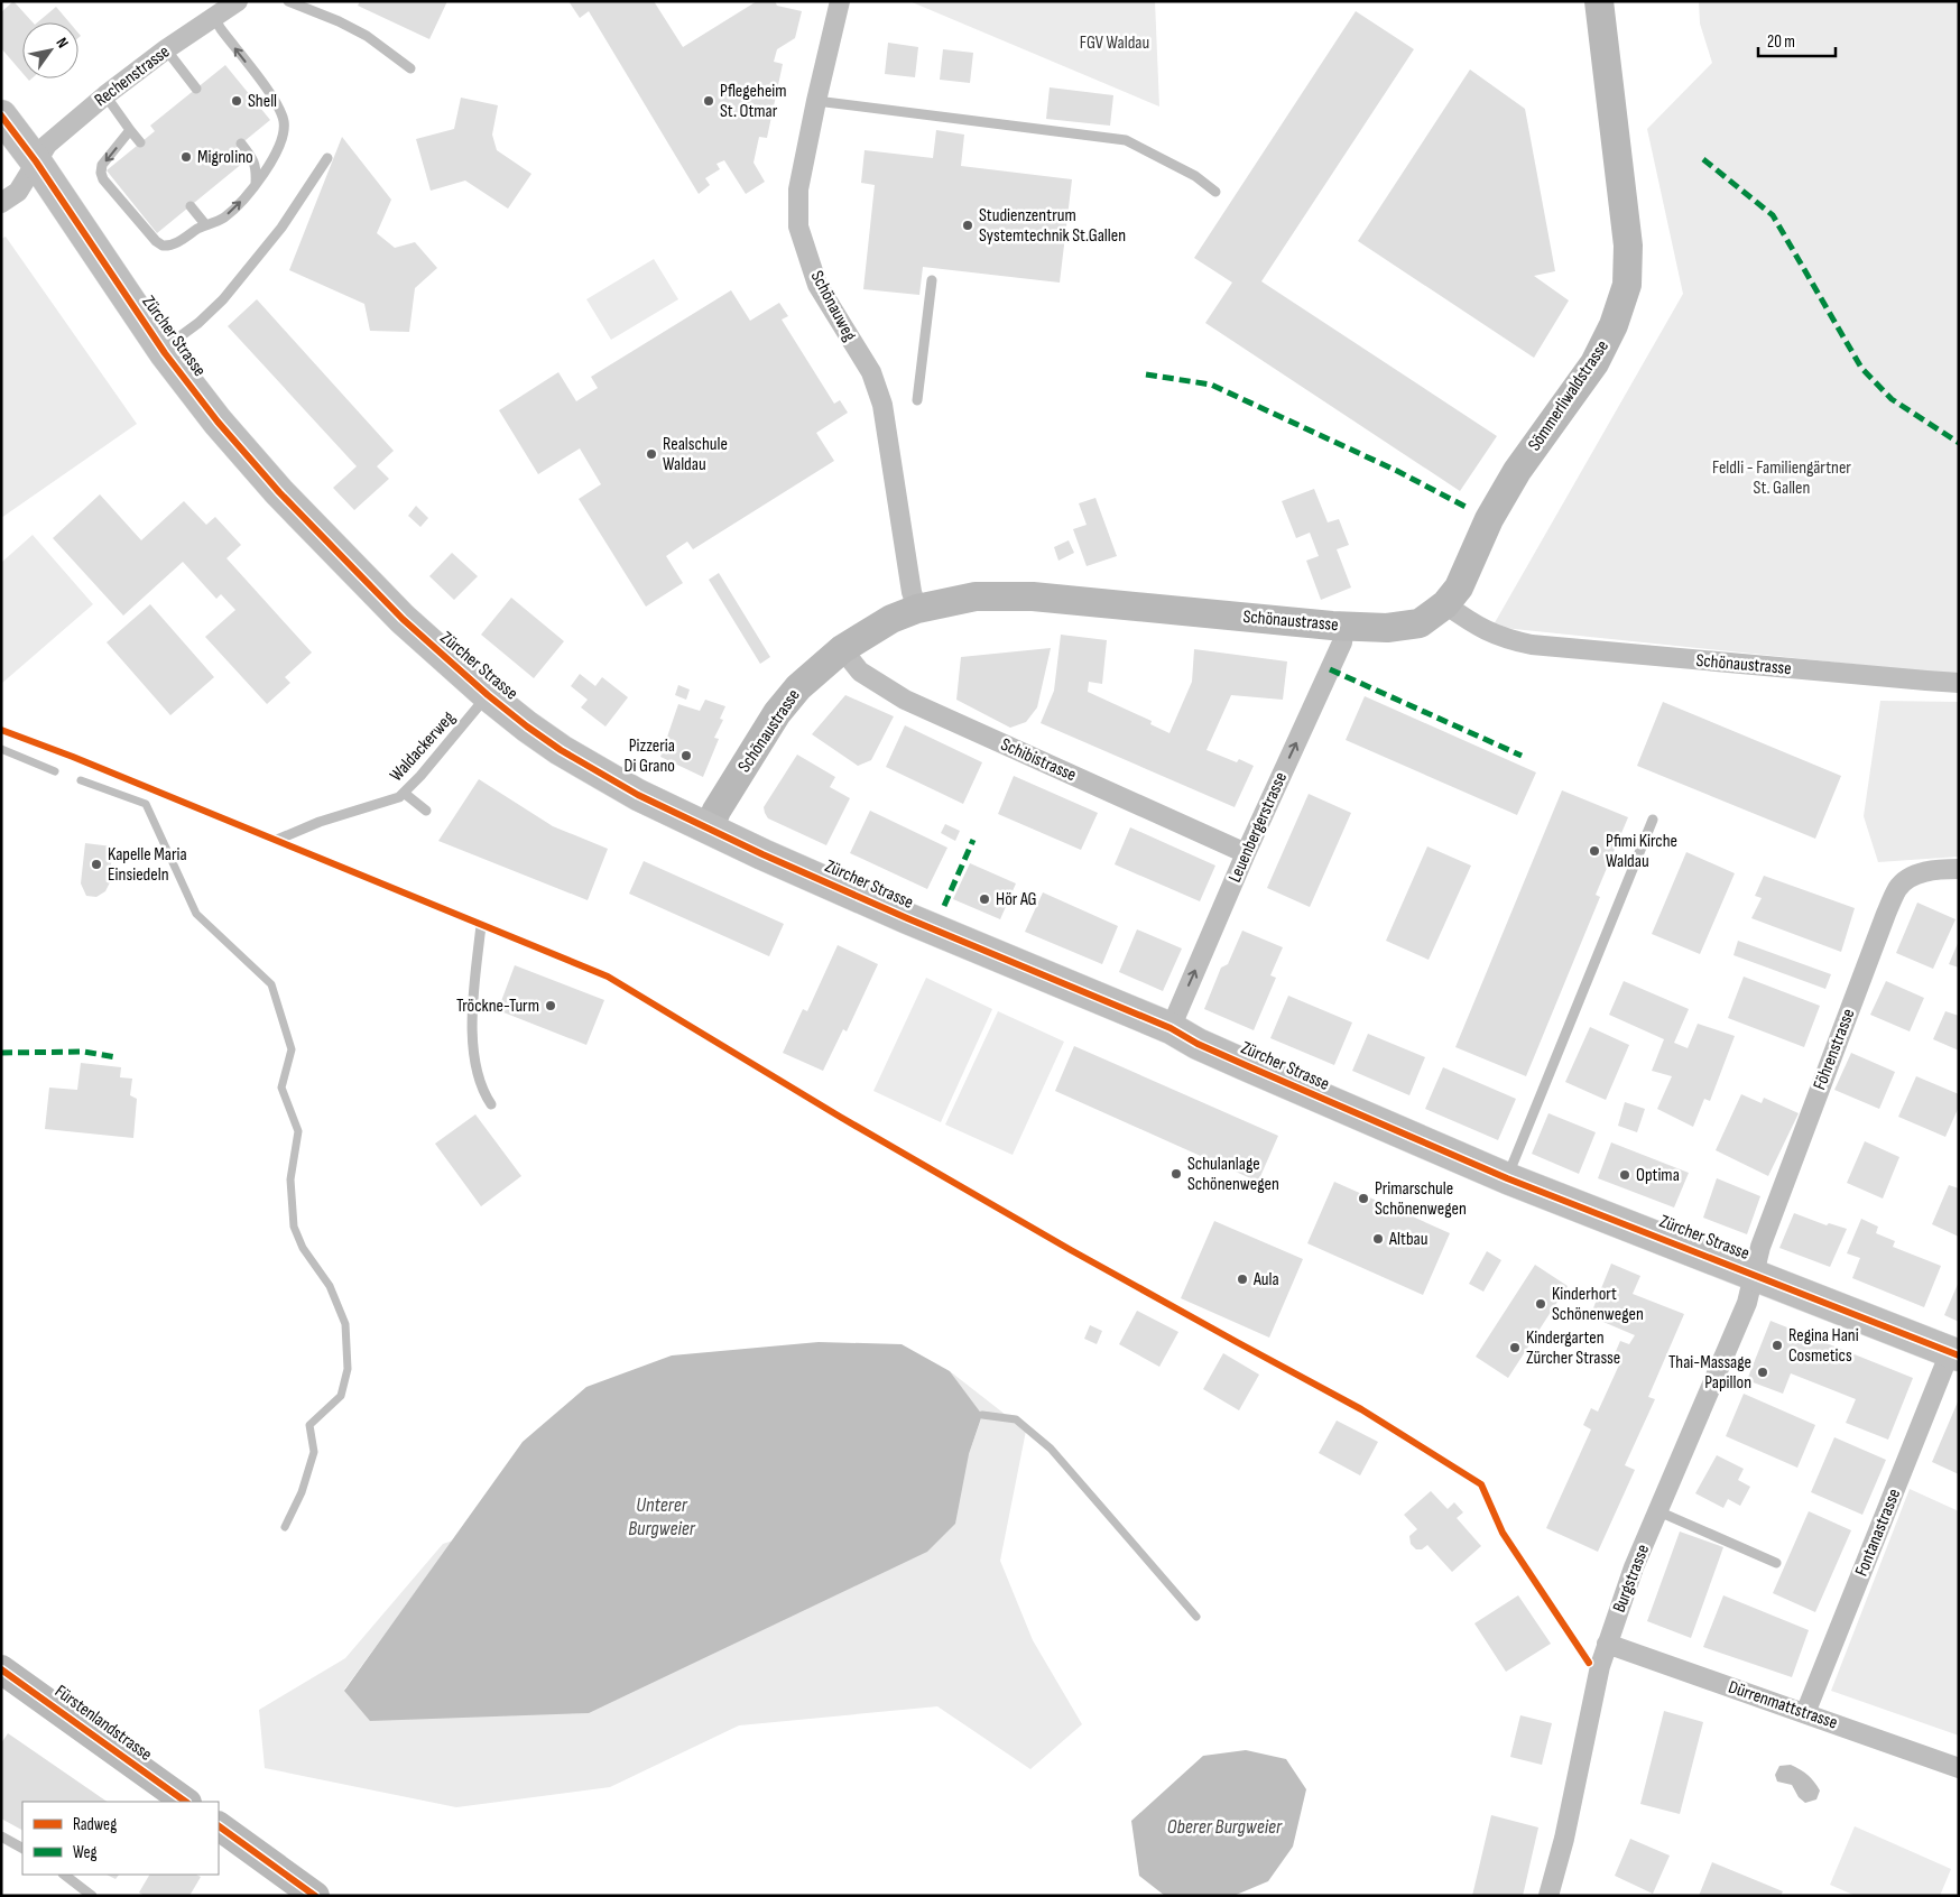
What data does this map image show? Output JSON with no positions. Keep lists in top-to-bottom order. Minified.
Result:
{"streets":{"main road":["Zürcher Strasse"],"street":["Rechenstrasse","Schönauweg","Sömmerliwaldstrasse","Schönaustrasse","Schibistrasse","Leuenbergerstrasse","Föhrenstrasse","Fontanastrasse","Burgstrasse","Dürrenmattstrasse","Fürstenlandstrasse"],"lane":["Waldackerweg"]},"crossings":[["Rechenstrasse","Zürcher Strasse"],["Schönauweg","Schönaustrasse"],["Zürcher Strasse","Schönaustrasse"],["Zürcher Strasse","Waldackerweg"],["Zürcher Strasse","Leuenbergerstrasse"],["Zürcher Strasse","Föhrenstrasse"],["Zürcher Strasse","Fontanastrasse"],["Zürcher Strasse","Burgstrasse"],["Sömmerliwaldstrasse","Schönaustrasse"],["Schönaustrasse","Schibistrasse"],["Schönaustrasse","Leuenbergerstrasse"],["Schibistrasse","Leuenbergerstrasse"],["Föhrenstrasse","Burgstrasse"],["Fontanastrasse","Dürrenmattstrasse"],["Burgstrasse","Dürrenmattstrasse"]],"one_way":["Leuenbergerstrasse"],"water":["Unterer Burgweier","Oberer Burgweier"],"parks":["FGV Waldau","Feldli - Familiengärtner St. Gallen"],"places":["Shell","Pflegeheim St. Otmar","Migrolino","Studienzentrum Systemtechnik St.Gallen","Realschule Waldau","Pizzeria Di Grano","Pfimi Kirche Waldau","Kapelle Maria Einsiedeln","Hör AG","Tröckne-Turm","Schulanlage Schönenwegen","Optima","Primarschule Schönenwegen","Altbau","Aula","Kinderhort Schönenwegen","Regina Hani Cosmetics","Kindergarten Zürcher Strasse","Thai-Massage Papillon"],"legend":["Radweg","Weg"],"scale_bar":"20 m","north":"top right"}
